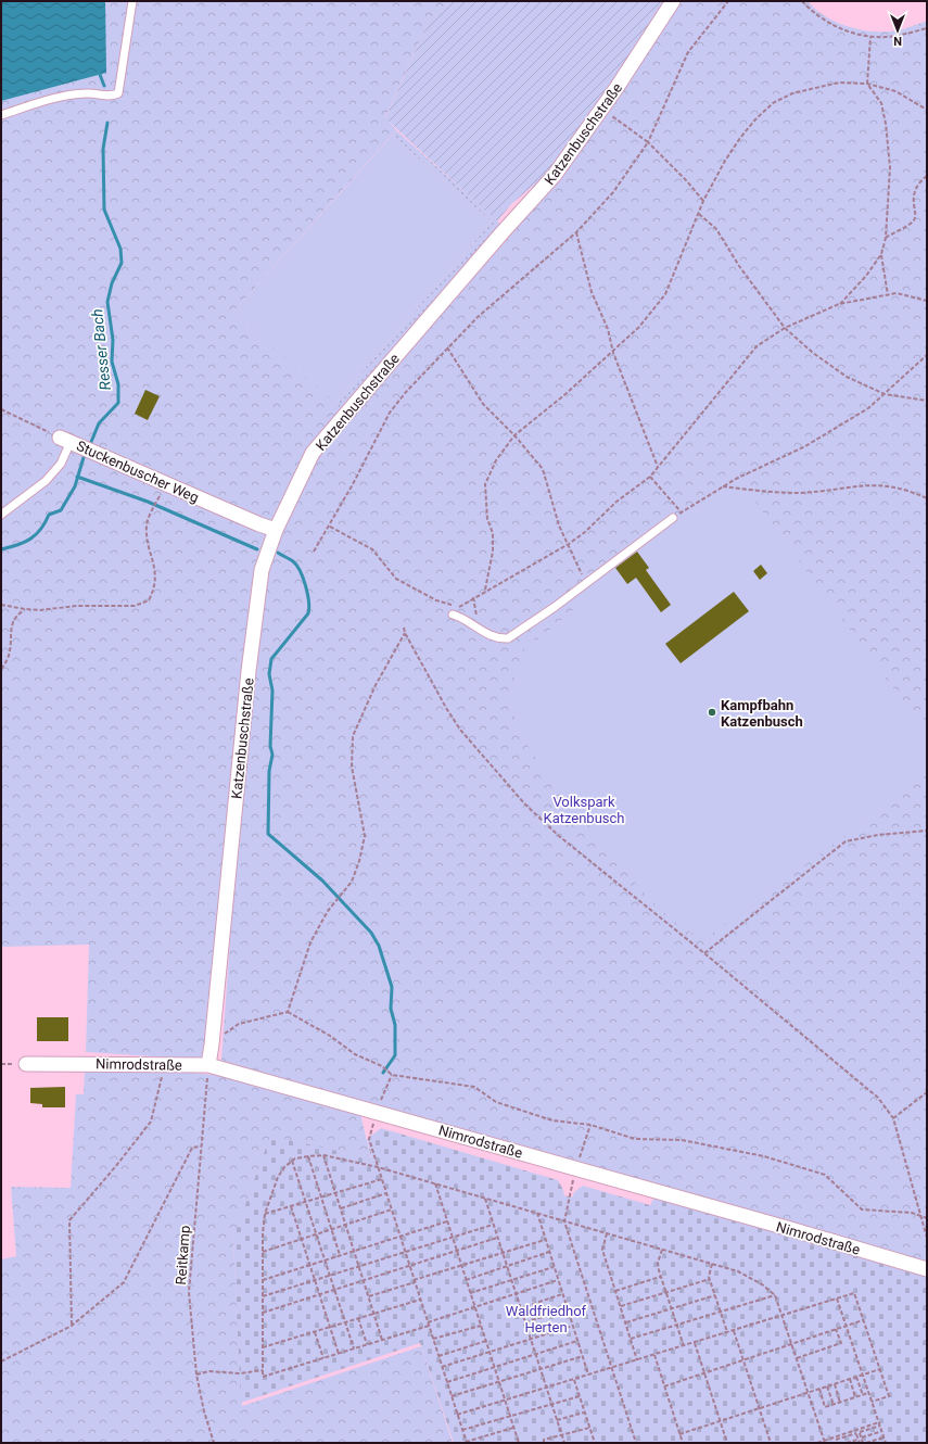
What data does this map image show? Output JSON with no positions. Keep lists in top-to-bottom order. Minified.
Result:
{"streets":{"street":["Katzenbuschstraße","Stuckenbuscher Weg","Nimrodstraße"],"path":["Reitkamp"]},"crossings":[["Katzenbuschstraße","Stuckenbuscher Weg"],["Katzenbuschstraße","Nimrodstraße"],["Katzenbuschstraße","Reitkamp"],["Nimrodstraße","Reitkamp"]],"water":["Resser Bach"],"parks":["Volkspark Katzenbusch","Waldfriedhof Herten"],"places":["Kampfbahn Katzenbusch"],"north":"bottom"}
